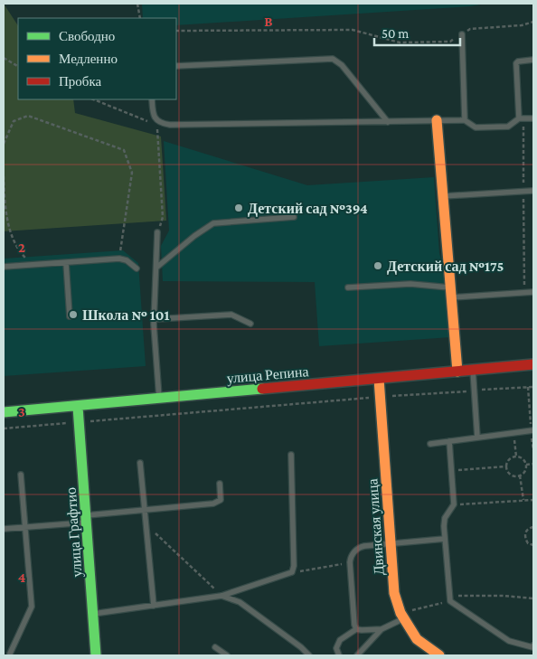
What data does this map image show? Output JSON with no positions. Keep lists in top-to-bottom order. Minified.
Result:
{"streets":{"street":["улица Репина","Двинская улица","улица Графтио"]},"crossings":[["улица Репина","Двинская улица"],["улица Репина","улица Графтио"]],"places":["Детский сад №394","Детский сад №175","Школа № 101"],"legend":["Свободно","Медленно","Пробка"],"scale_bar":"50 m","grid":{"columns":["B"],"rows":["2","3","4"]}}
